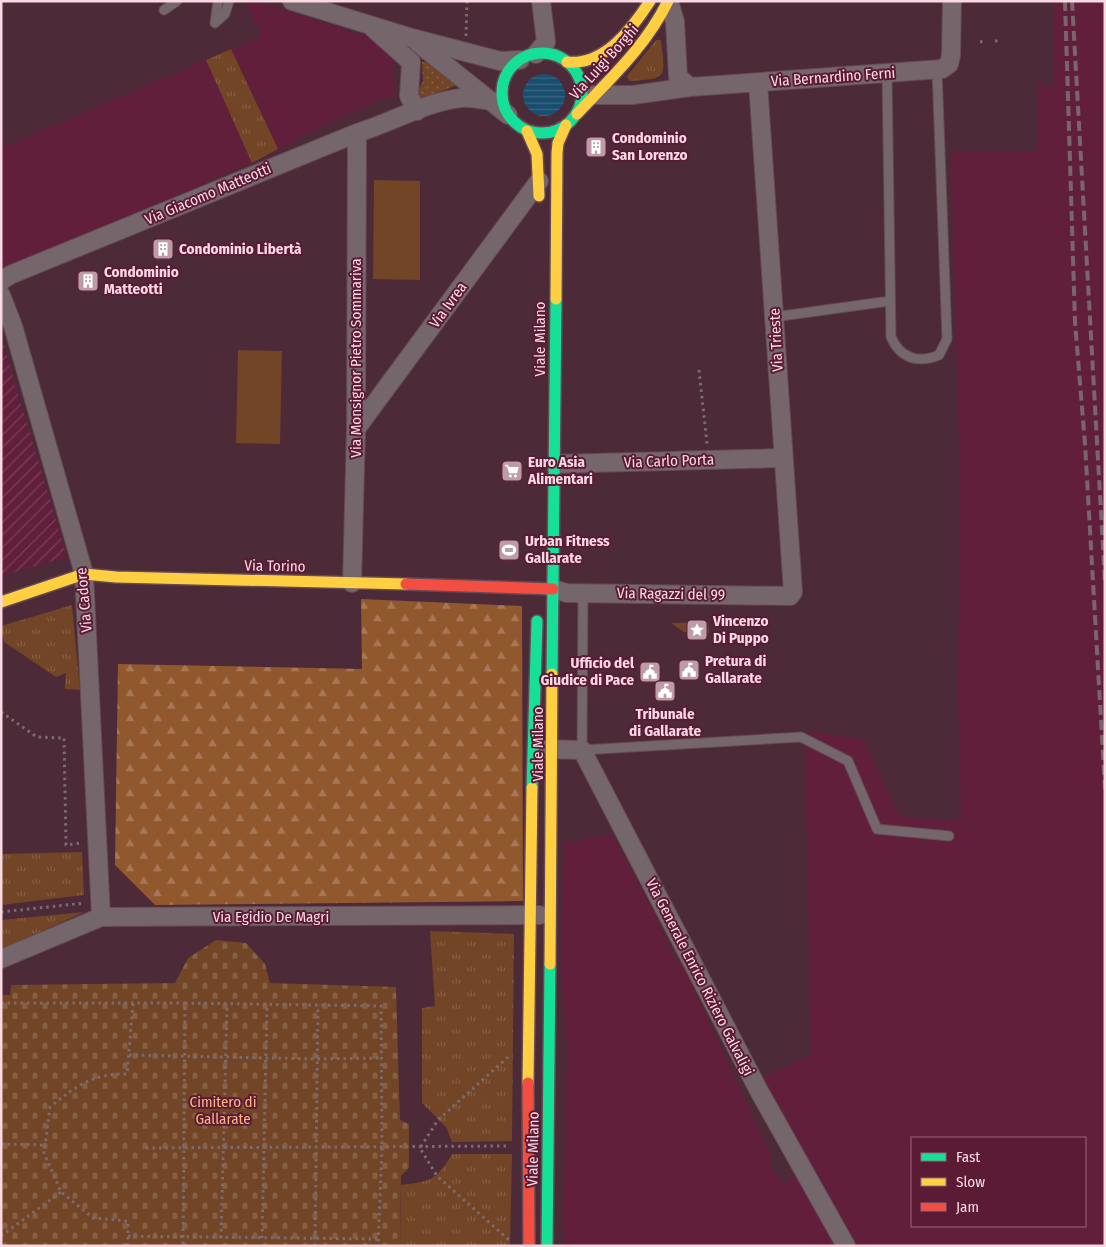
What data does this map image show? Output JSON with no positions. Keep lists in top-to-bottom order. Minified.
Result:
{"streets":{"street":["Via Luigi Borghi","Via Bernardino Ferni","Via Giacomo Matteotti","Via Ivrea","Viale Milano","Via Trieste","Via Monsignor Pietro Sommariva","Via Carlo Porta","Via Torino","Via Ragazzi del 99","Via Cadore","Via Egidio De Magri","Via Generale Enrico Riziero Galvaligi"]},"crossings":[["Via Luigi Borghi","Via Bernardino Ferni"],["Via Luigi Borghi","Viale Milano"],["Via Bernardino Ferni","Via Trieste"],["Via Giacomo Matteotti","Via Monsignor Pietro Sommariva"],["Via Ivrea","Via Monsignor Pietro Sommariva"],["Viale Milano","Via Carlo Porta"],["Viale Milano","Via Torino"],["Viale Milano","Via Ragazzi del 99"],["Viale Milano","Via Egidio De Magri"],["Via Trieste","Via Carlo Porta"],["Via Trieste","Via Ragazzi del 99"],["Via Monsignor Pietro Sommariva","Via Torino"],["Via Torino","Via Ragazzi del 99"],["Via Torino","Via Cadore"],["Via Cadore","Via Egidio De Magri"]],"parks":["Cimitero di Gallarate"],"places":{"building":["Condominio San Lorenzo","Condominio Libertà","Condominio Matteotti"],"supermarket":["Euro Asia Alimentari"],"sports":["Urban Fitness Gallarate"],"place":["Vincenzo Di Puppo"],"public building":["Pretura di Gallarate","Ufficio del Giudice di Pace","Tribunale di Gallarate"]},"legend":["Fast","Slow","Jam"]}
